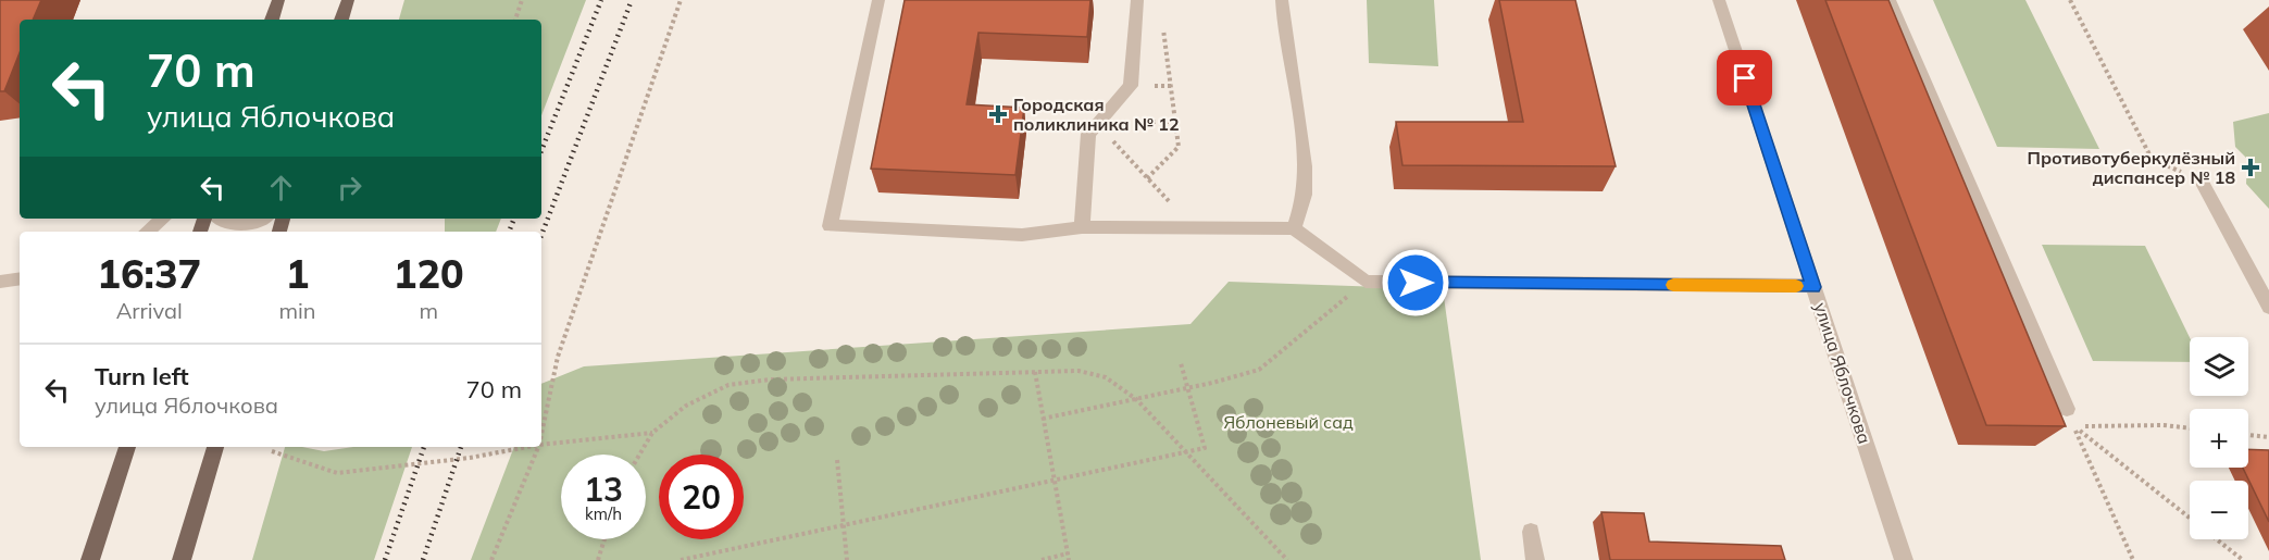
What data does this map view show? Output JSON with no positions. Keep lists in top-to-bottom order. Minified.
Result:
{"streets":{"street":["улица Яблочкова"]},"parks":["Яблоневый сад"],"places":{"health":["Городская поликлиника № 12","Противотуберкулёзный диспансер № 18"]},"page":{"turn":["70 m","улица Яблочкова"],"eta":["16:37","Arrival","1","min","120","m"],"map_buttons":["+","−"],"list":[{"name":"Turn left","note":"улица Яблочкова","value":"70 m"}],"speed":"13 km/h","limit":"20"}}
